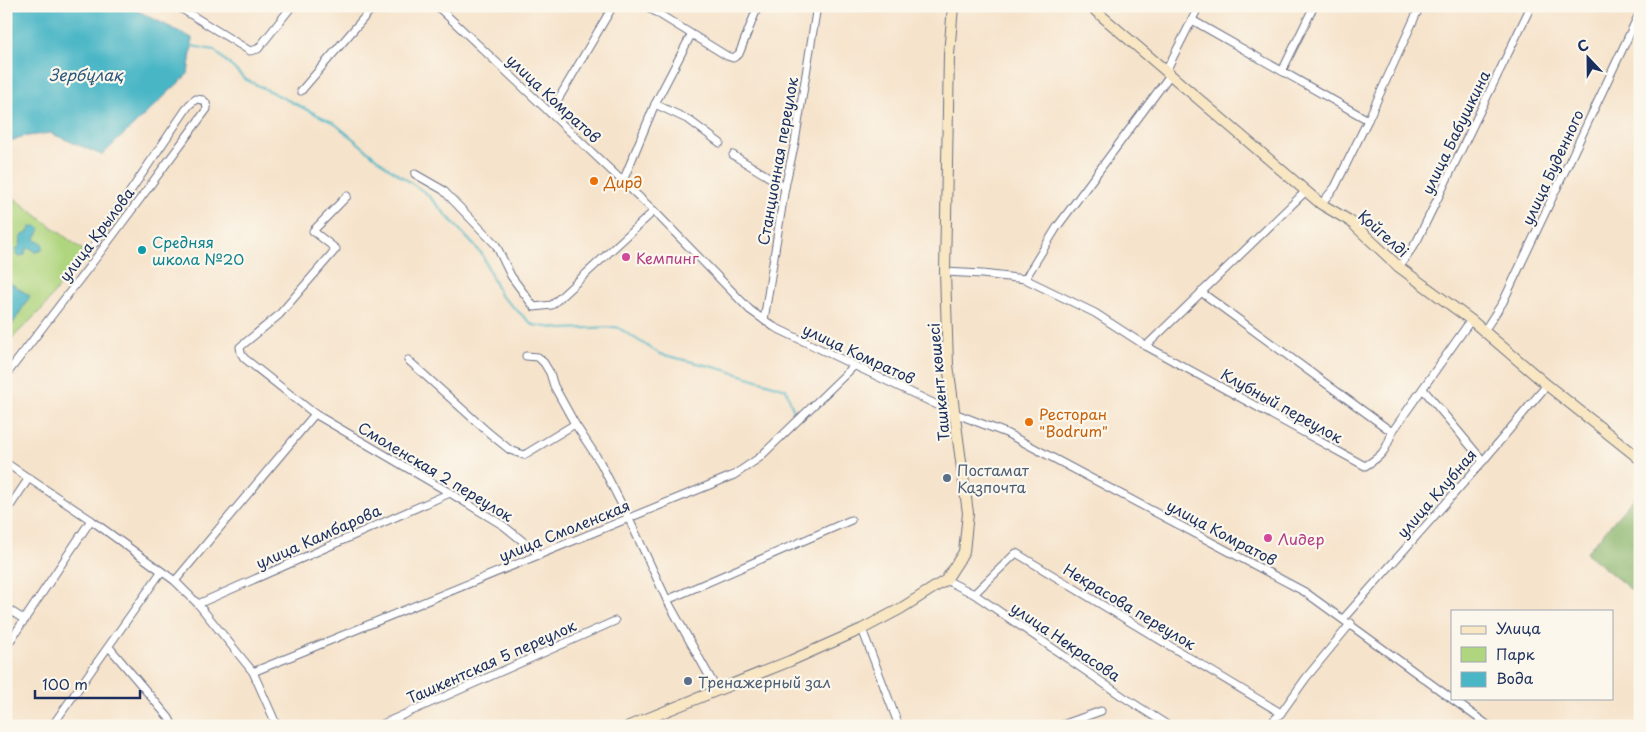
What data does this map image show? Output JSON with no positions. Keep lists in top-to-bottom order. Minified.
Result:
{"streets":{"main road":["Қойгелді","Ташкент көшесі"],"street":["улица Комратов","улица Бабушкина","Станционная переулок","улица Буденного","улица Крылова","Клубный переулок","Смоленская 2 переулок","улица Клубная","улица Смоленская","улица Камбарова","Некрасова переулок","улица Некрасова","Ташкентская 5 переулок"]},"crossings":[["улица Комратов","Станционная переулок"],["улица Комратов","Ташкент көшесі"],["улица Комратов","улица Клубная"],["улица Комратов","улица Смоленская"],["улица Бабушкина","Қойгелді"],["улица Буденного","Қойгелді"],["Қойгелді","Клубный переулок"],["Қойгелді","улица Клубная"],["Ташкент көшесі","Клубный переулок"],["Ташкент көшесі","улица Некрасова"],["Смоленская 2 переулок","улица Смоленская"],["Смоленская 2 переулок","улица Камбарова"],["Некрасова переулок","улица Некрасова"]],"water":["Зербұлақ"],"places":["Дирд","Средняя школа №20","Кемпинг","Ресторан \"Bodrum\"","Постамат Казпочта","Лидер","Тренажерный зал"],"legend":["Улица","Парк","Вода"],"scale_bar":"100 m","north":"top"}
